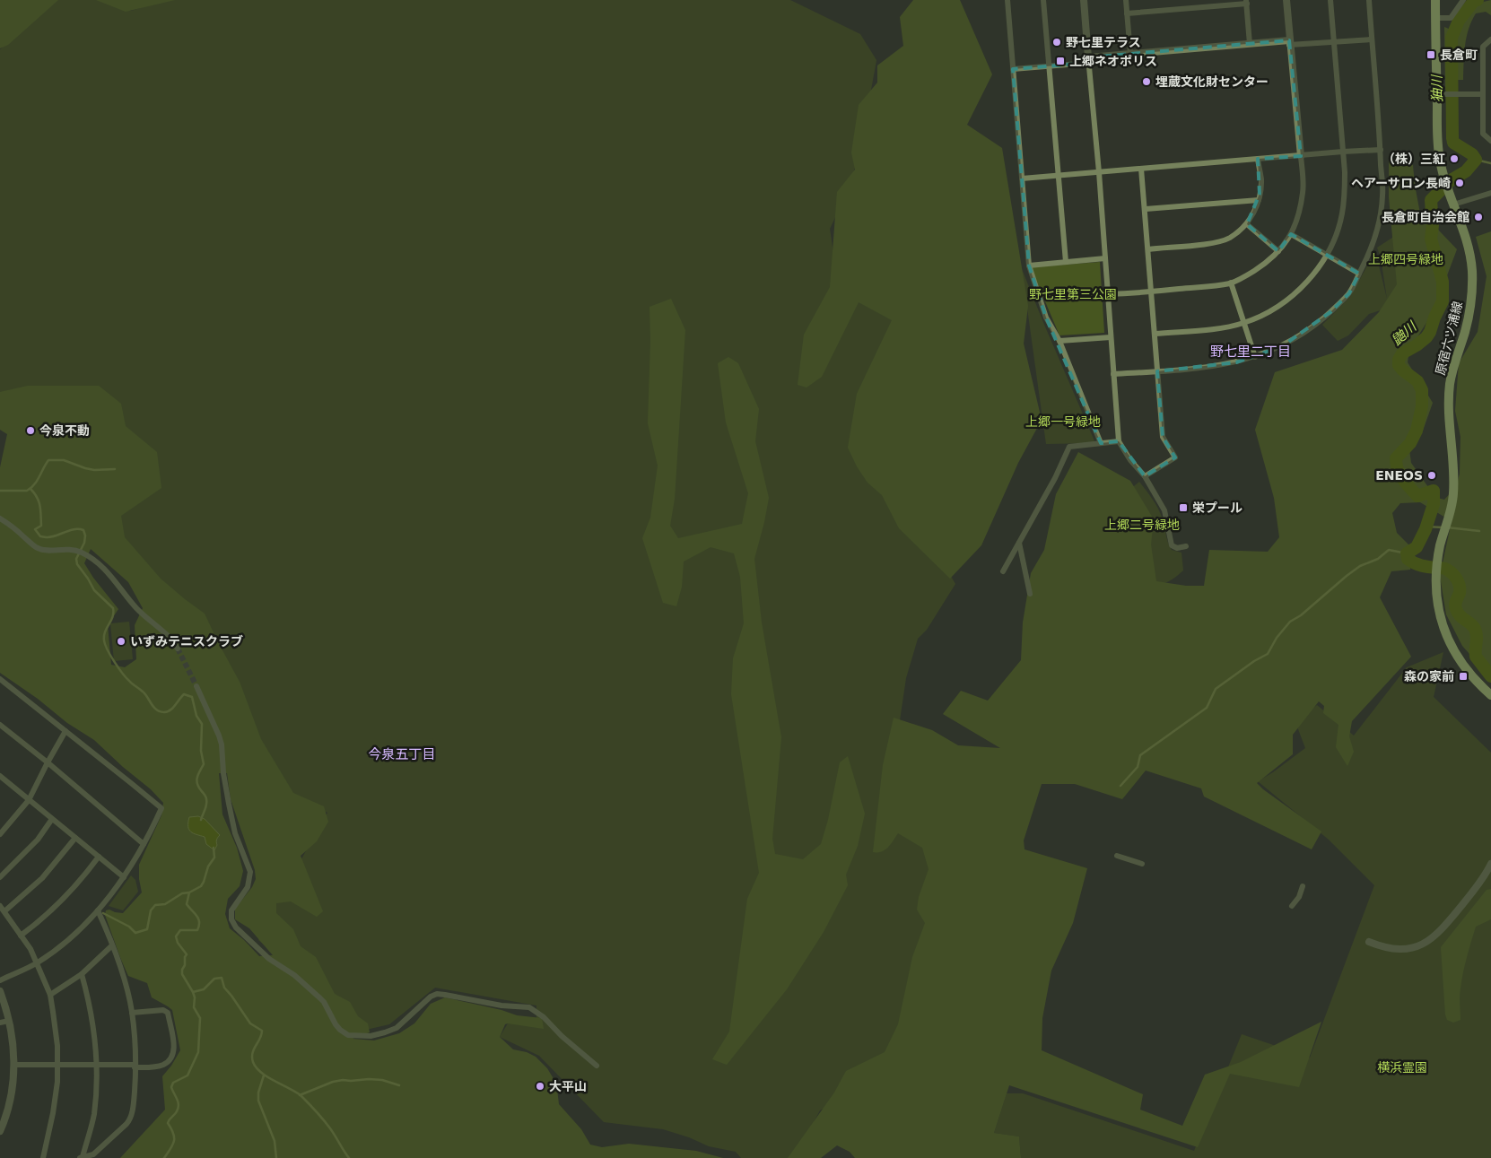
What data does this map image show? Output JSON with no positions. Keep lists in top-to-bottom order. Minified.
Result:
{"streets":{"main road":["原宿六ツ浦線"]},"districts":["野七里二丁目","今泉五丁目"],"water":["㹨川","鼬川"],"parks":["上郷四号緑地","野七里第三公園","上郷一号緑地","上郷二号緑地","横浜霊園"],"places":{"other":["野七里テラス","埋蔵文化財センター","（株）三紅","ヘアーサロン長崎","長倉町自治会館","今泉不動","ENEOS","いずみテニスクラブ","大平山"],"transit":["長倉町","上郷ネオポリス","栄プール","森の家前"]}}
